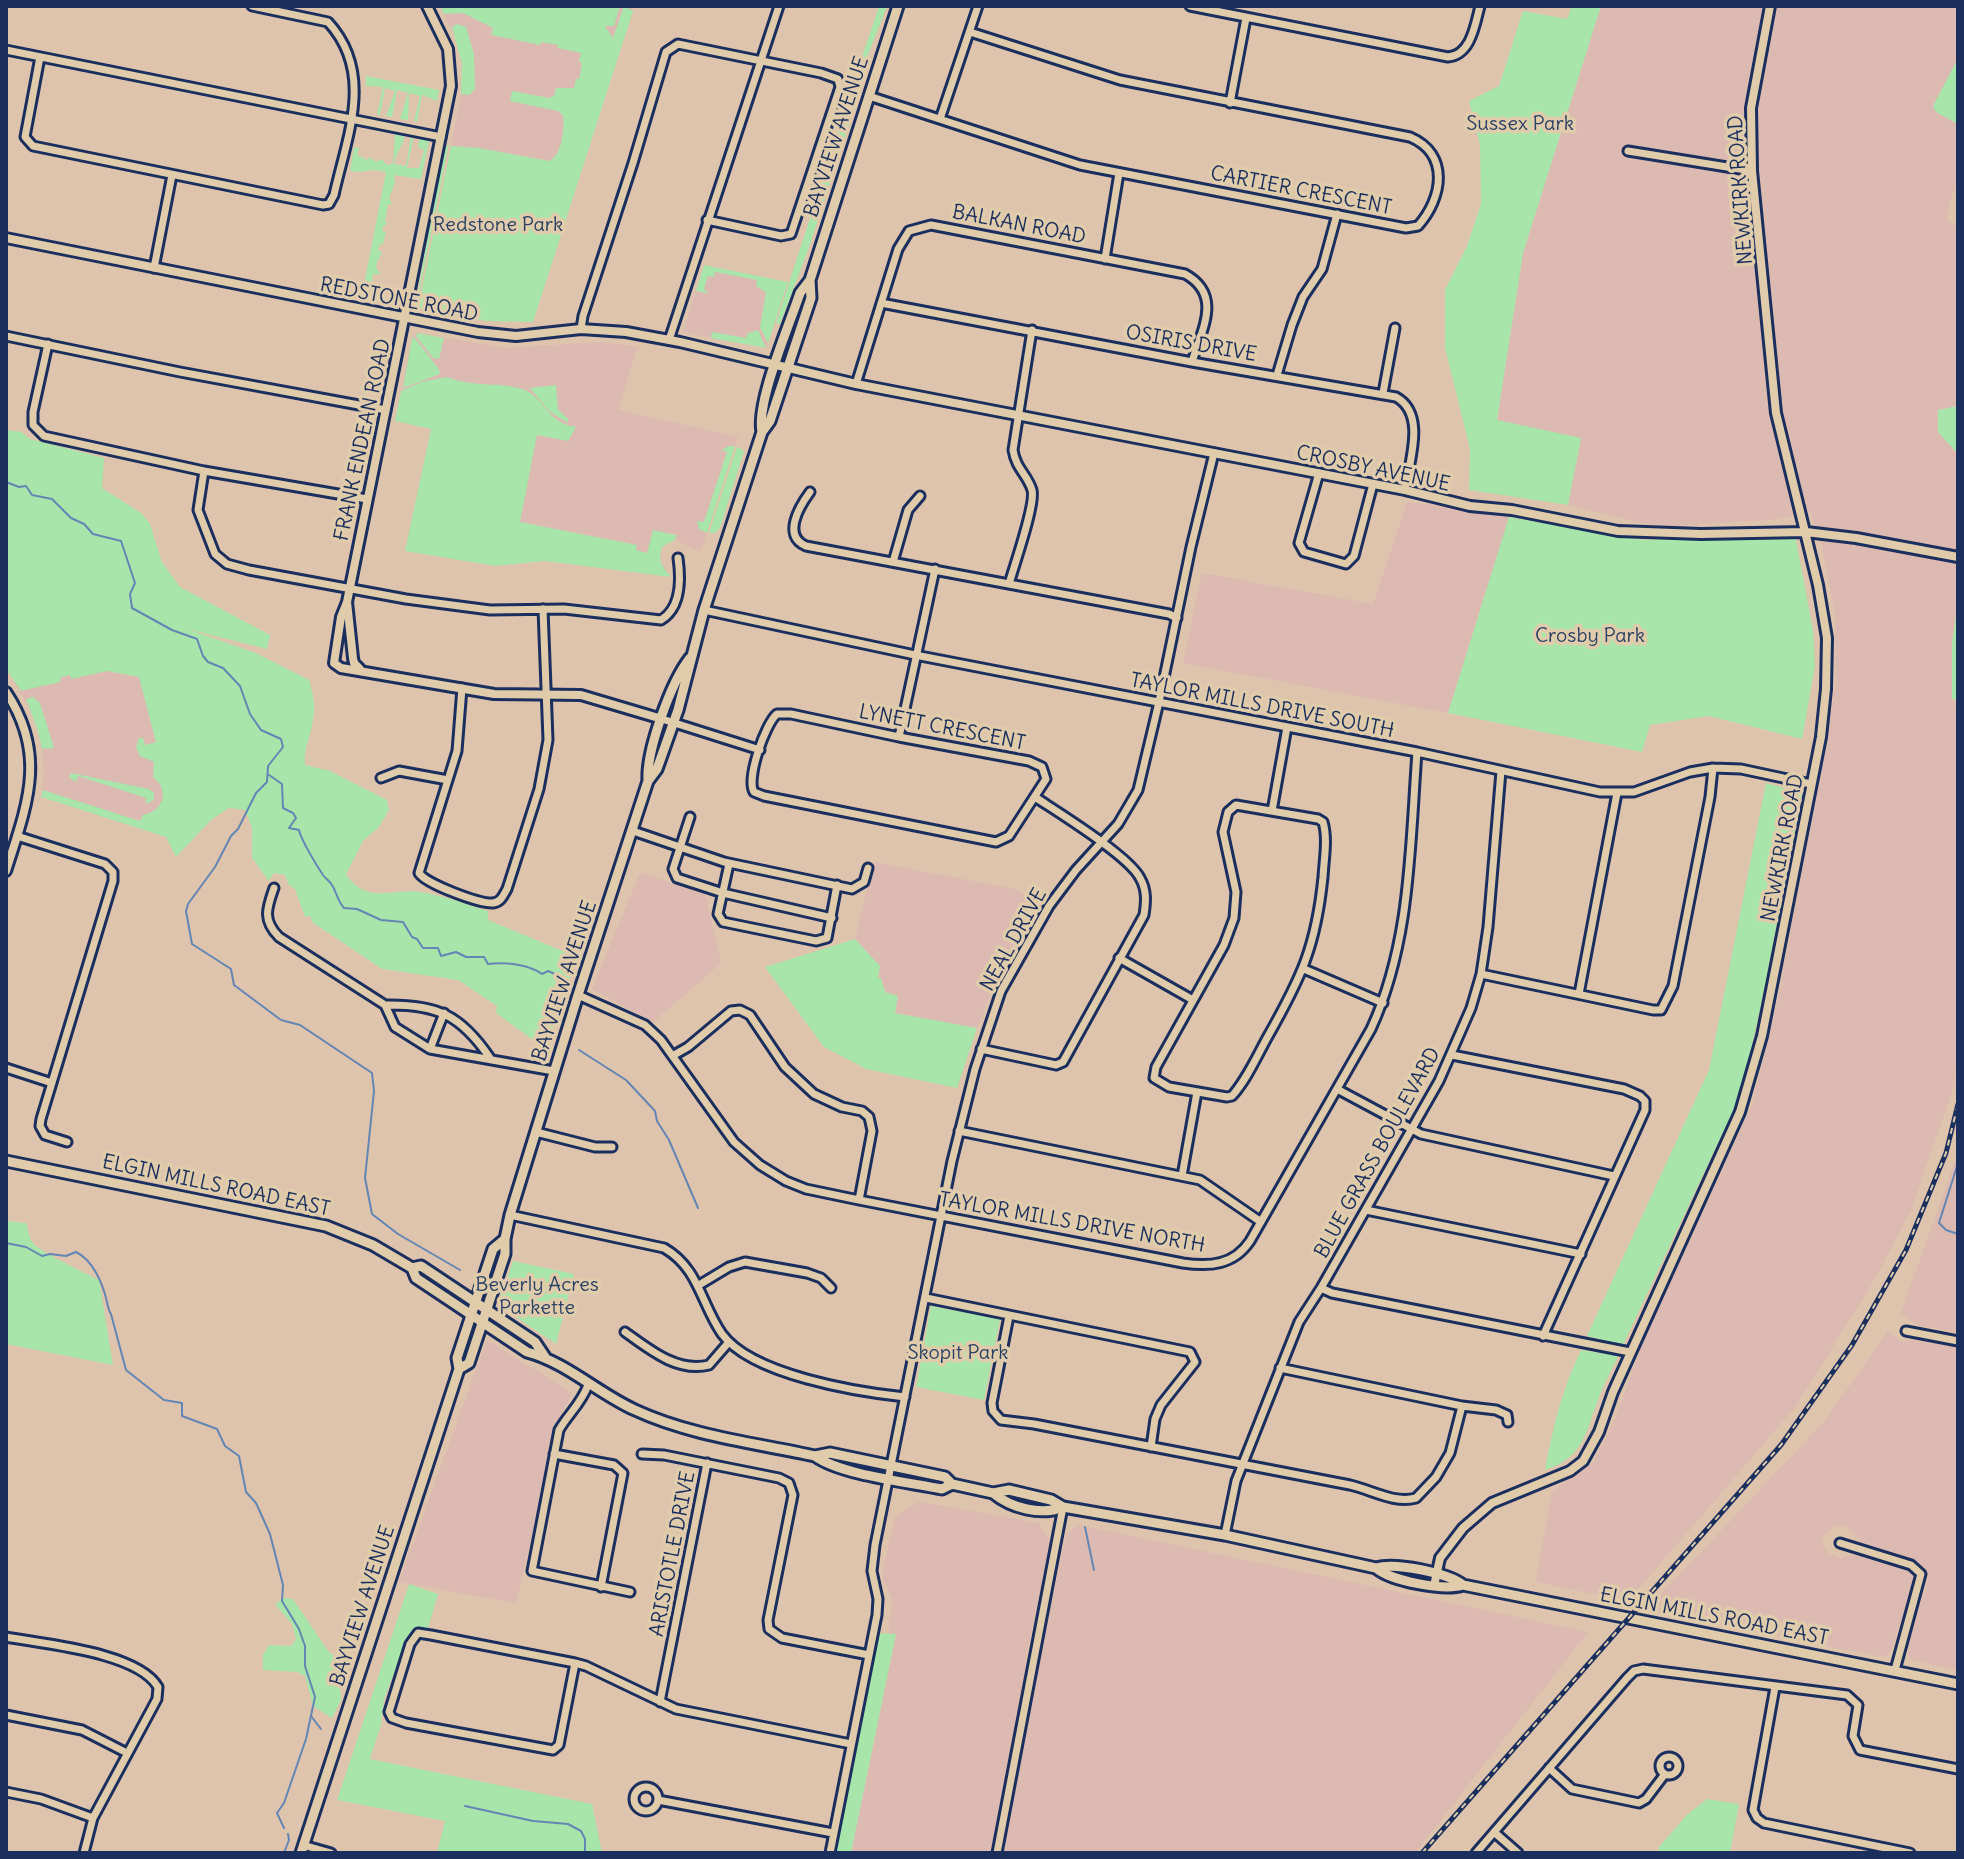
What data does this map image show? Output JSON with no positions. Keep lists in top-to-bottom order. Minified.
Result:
{"streets":{"main road":["BAYVIEW AVENUE","ELGIN MILLS ROAD EAST"],"street":["NEWKIRK ROAD","CARTIER CRESCENT","BALKAN ROAD","REDSTONE ROAD","OSIRIS DRIVE","FRANK ENDEAN ROAD","CROSBY AVENUE","TAYLOR MILLS DRIVE SOUTH","LYNETT CRESCENT","NEAL DRIVE","BLUE GRASS BOULEVARD","TAYLOR MILLS DRIVE NORTH","ARISTOTLE DRIVE"]},"crossings":[["BAYVIEW AVENUE","CARTIER CRESCENT"],["BAYVIEW AVENUE","REDSTONE ROAD"],["BAYVIEW AVENUE","CROSBY AVENUE"],["BAYVIEW AVENUE","TAYLOR MILLS DRIVE SOUTH"],["BAYVIEW AVENUE","ELGIN MILLS ROAD EAST"],["BAYVIEW AVENUE","TAYLOR MILLS DRIVE NORTH"],["NEWKIRK ROAD","CROSBY AVENUE"],["NEWKIRK ROAD","TAYLOR MILLS DRIVE SOUTH"],["NEWKIRK ROAD","ELGIN MILLS ROAD EAST"],["BALKAN ROAD","OSIRIS DRIVE"],["BALKAN ROAD","CROSBY AVENUE"],["REDSTONE ROAD","FRANK ENDEAN ROAD"],["REDSTONE ROAD","CROSBY AVENUE"],["OSIRIS DRIVE","CROSBY AVENUE"],["CROSBY AVENUE","NEAL DRIVE"],["TAYLOR MILLS DRIVE SOUTH","NEAL DRIVE"],["TAYLOR MILLS DRIVE SOUTH","BLUE GRASS BOULEVARD"],["TAYLOR MILLS DRIVE SOUTH","TAYLOR MILLS DRIVE NORTH"],["NEAL DRIVE","ELGIN MILLS ROAD EAST"],["NEAL DRIVE","TAYLOR MILLS DRIVE NORTH"],["NEAL DRIVE","ARISTOTLE DRIVE"],["BLUE GRASS BOULEVARD","ELGIN MILLS ROAD EAST"]],"parks":["Sussex Park","Redstone Park","Crosby Park","Beverly Acres Parkette","Skopit Park"]}
